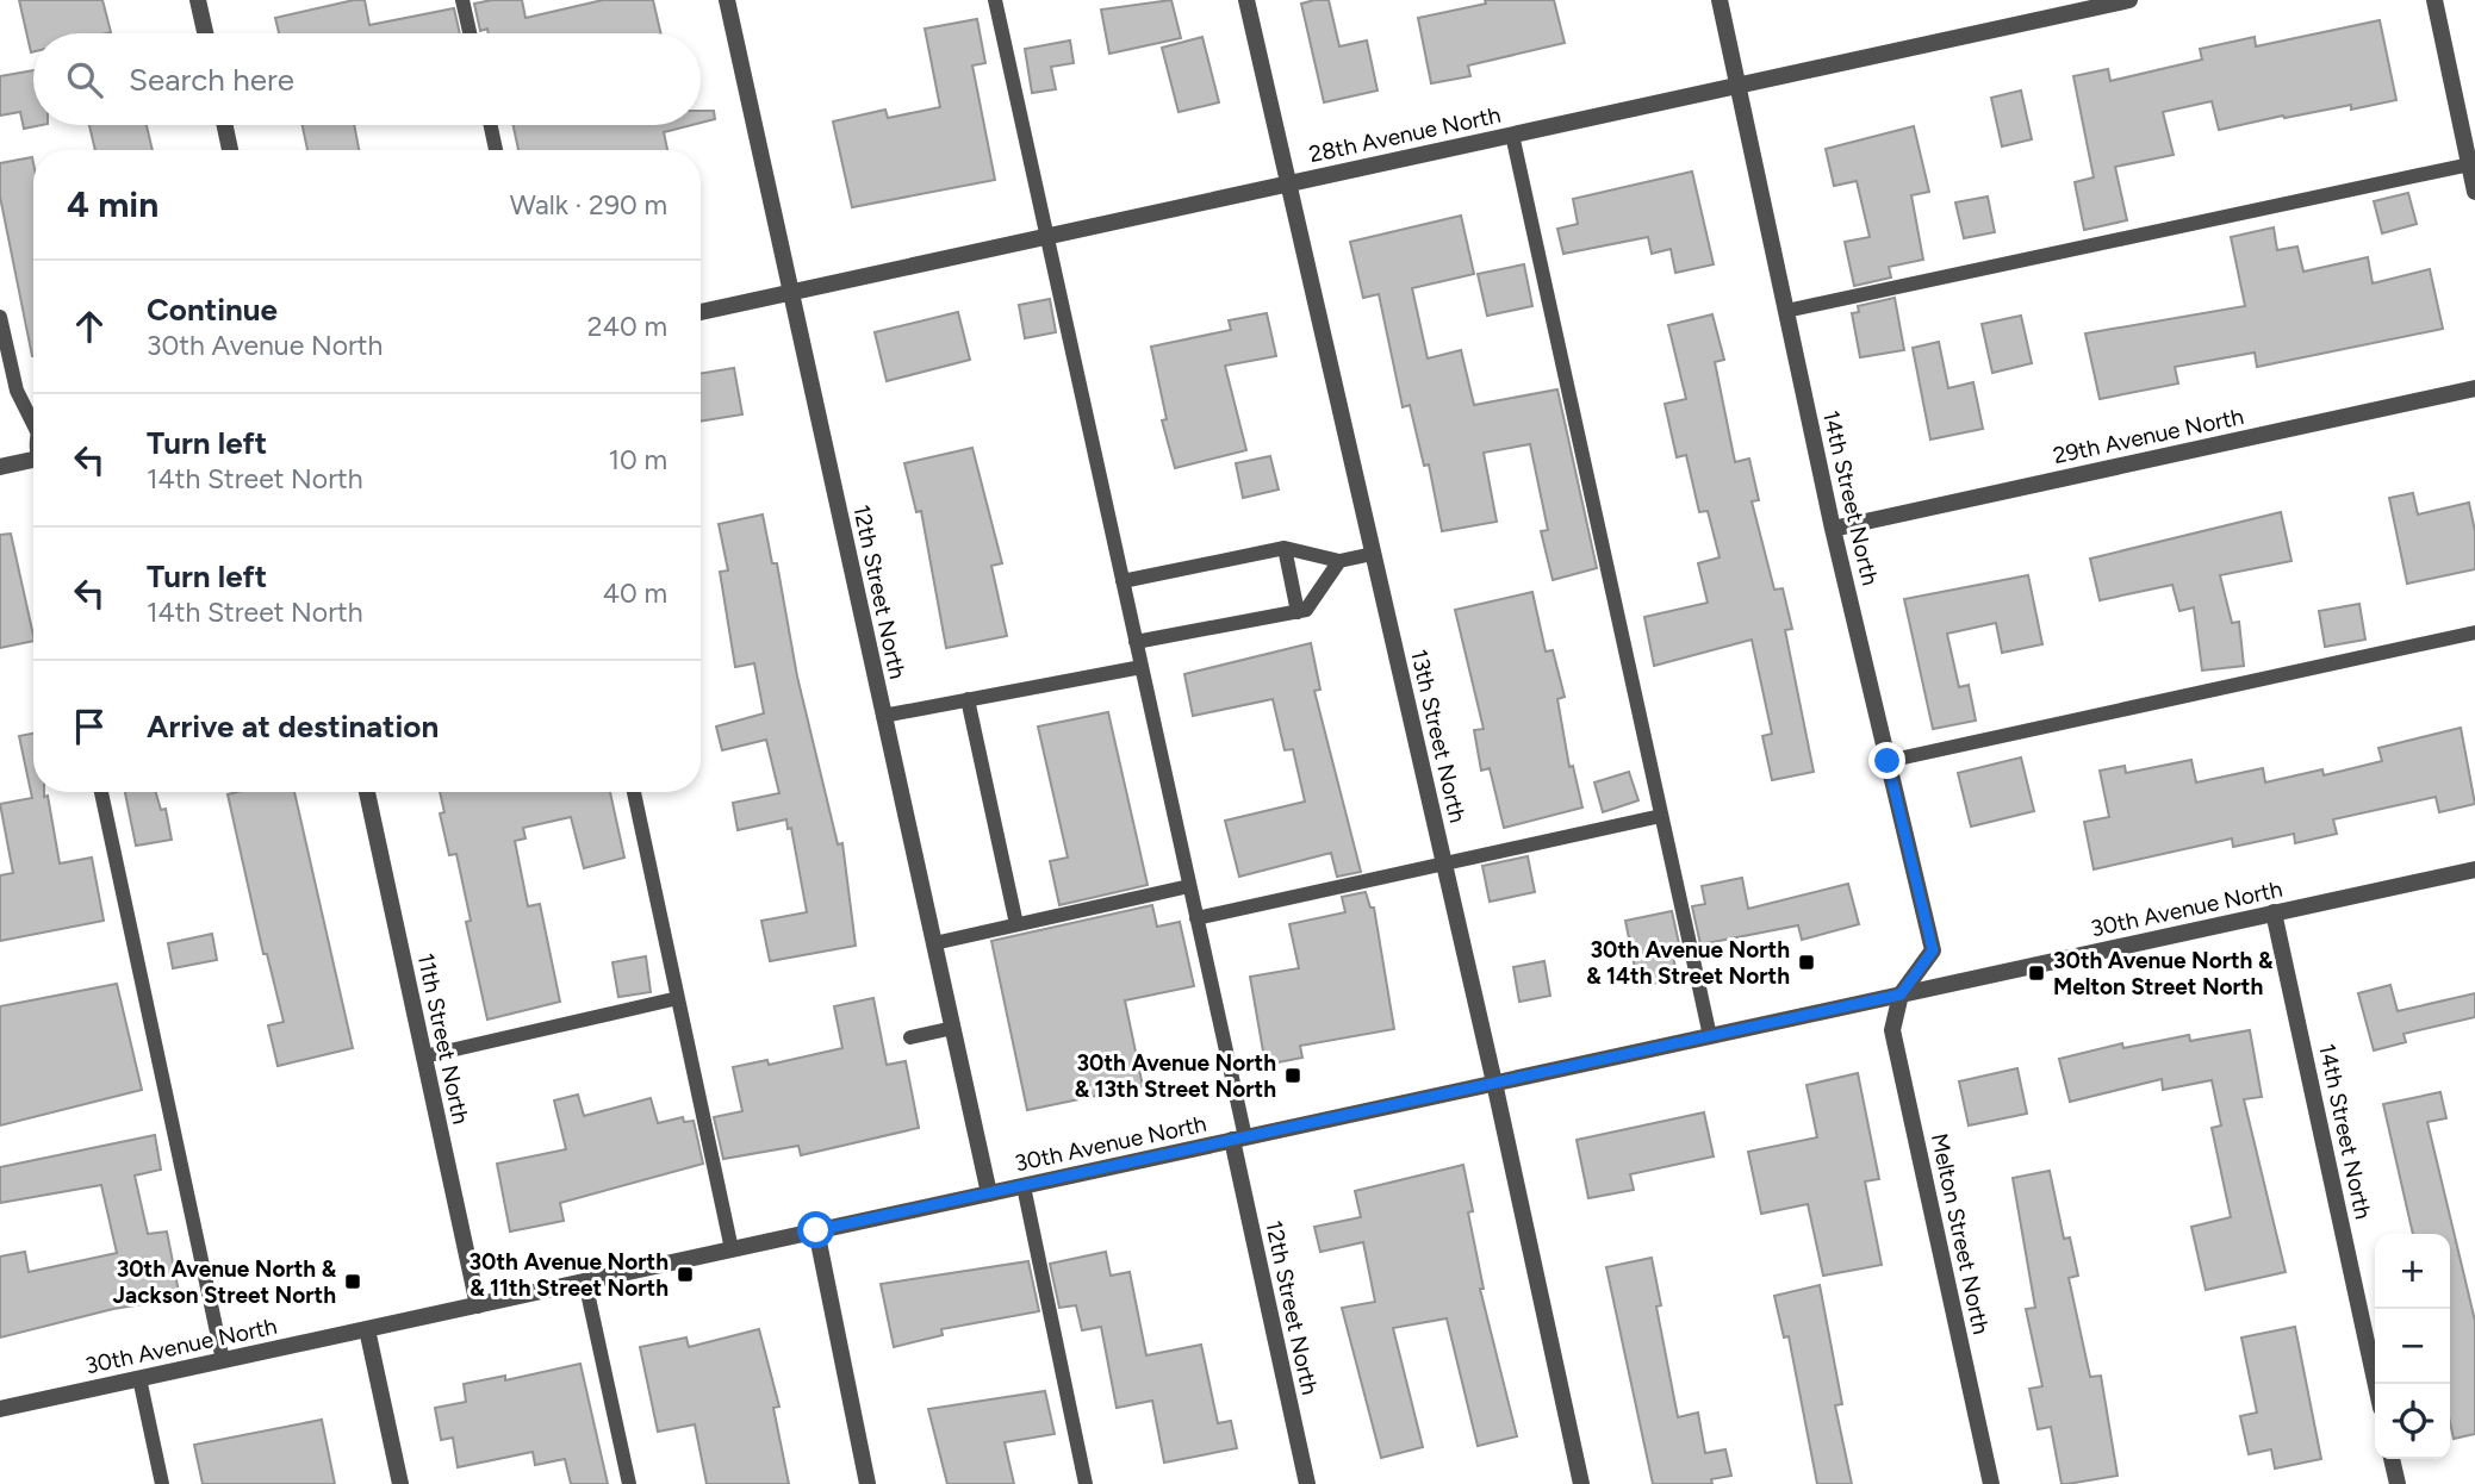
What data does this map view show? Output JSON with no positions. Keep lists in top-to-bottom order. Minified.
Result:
{"streets":{"street":["28th Avenue North","29th Avenue North","14th Street North","12th Street North","13th Street North","30th Avenue North","11th Street North","Melton Street North"]},"crossings":[["28th Avenue North","14th Street North"],["28th Avenue North","12th Street North"],["28th Avenue North","13th Street North"],["29th Avenue North","14th Street North"],["14th Street North","30th Avenue North"],["14th Street North","Melton Street North"],["12th Street North","30th Avenue North"],["13th Street North","30th Avenue North"],["30th Avenue North","11th Street North"],["30th Avenue North","Melton Street North"]],"places":{"transit":["30th Avenue North & 14th Street North","30th Avenue North & Melton Street North","30th Avenue North & 13th Street North","30th Avenue North & 11th Street North","30th Avenue North & Jackson Street North"]},"page":{"search":"Search here","heading":["4 min","Walk · 290 m"],"list":[["Continue","30th Avenue North","240 m"],["Turn left","14th Street North","10 m"],["Turn left","14th Street North","40 m"],"Arrive at destination"],"map_buttons":["+","−"]}}
